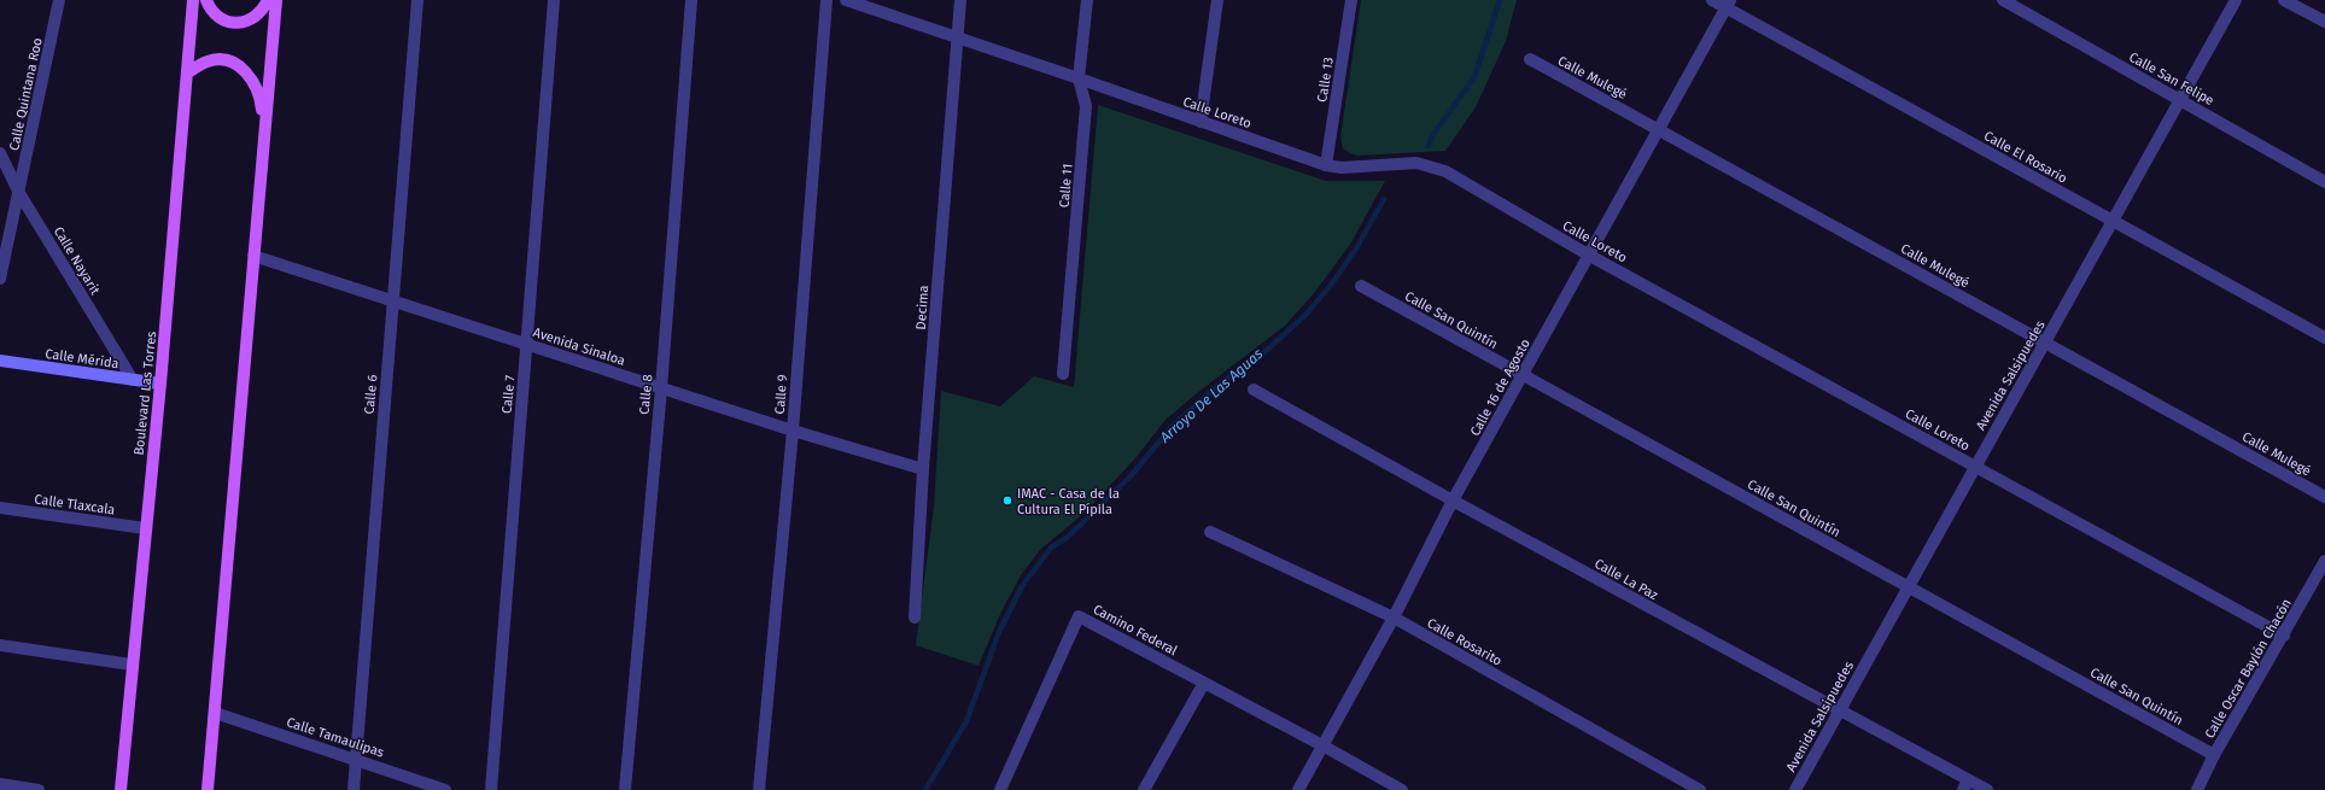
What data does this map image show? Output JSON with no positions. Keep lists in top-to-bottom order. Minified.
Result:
{"streets":{"main road":["Calle Mérida","Boulevard Las Torres"],"street":["Calle Mulegé","Calle San Felipe","Calle 13","Calle Quintana Roo","Calle Loreto","Calle El Rosario","Calle 11","Calle Nayarit","Decima","Calle San Quintín","Avenida Sinaloa","Avenida Salsipuedes","Calle 16 de Agosto","Calle 6","Calle 7","Calle 8","Calle 9","Calle Tlaxcala","Calle La Paz","Camino Federal","Calle Rosarito","Calle Oscar Baylón Chacón","Calle Tamaulipas"]},"crossings":[["Calle Mulegé","Avenida Salsipuedes"],["Calle Mulegé","Calle 16 de Agosto"],["Calle San Felipe","Avenida Salsipuedes"],["Calle 13","Calle Loreto"],["Calle Quintana Roo","Calle Nayarit"],["Calle Loreto","Calle 11"],["Calle Loreto","Decima"],["Calle Loreto","Avenida Salsipuedes"],["Calle Loreto","Calle 16 de Agosto"],["Calle Loreto","Calle Oscar Baylón Chacón"],["Calle El Rosario","Avenida Salsipuedes"],["Calle El Rosario","Calle 16 de Agosto"],["Calle Nayarit","Calle Mérida"],["Decima","Avenida Sinaloa"],["Calle San Quintín","Avenida Salsipuedes"],["Calle San Quintín","Calle 16 de Agosto"],["Calle San Quintín","Calle Oscar Baylón Chacón"],["Avenida Sinaloa","Calle 6"],["Avenida Sinaloa","Calle 7"],["Avenida Sinaloa","Calle 8"],["Avenida Sinaloa","Calle 9"],["Calle Mérida","Boulevard Las Torres"],["Avenida Salsipuedes","Calle La Paz"],["Calle 16 de Agosto","Calle La Paz"],["Calle 16 de Agosto","Camino Federal"],["Calle 16 de Agosto","Calle Rosarito"],["Boulevard Las Torres","Calle Tlaxcala"],["Calle 6","Calle Tamaulipas"]],"water":["Arroyo De Las Aguas"],"places":["IMAC - Casa de la Cultura El Pípila"]}
